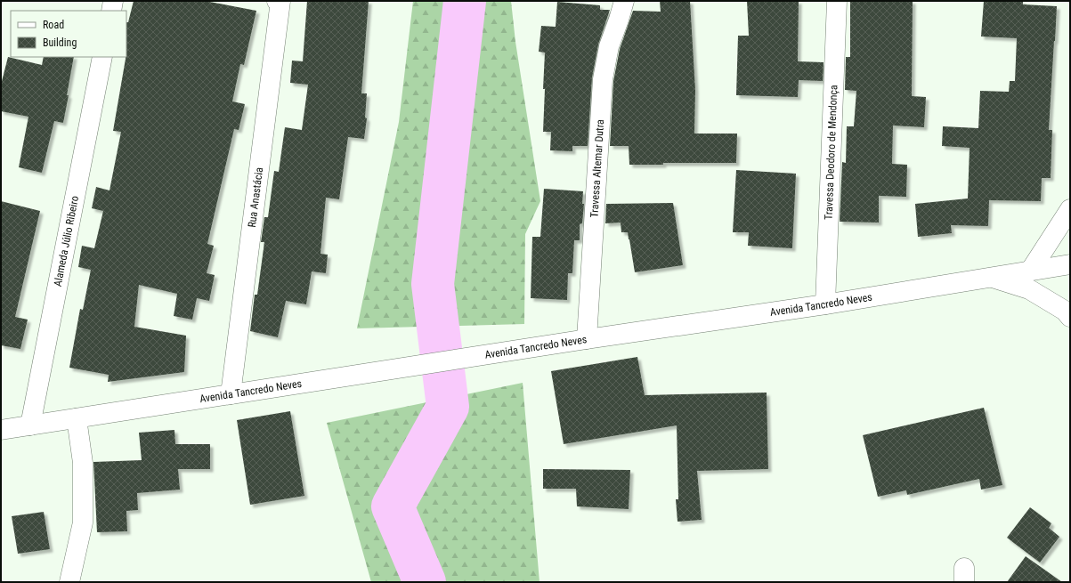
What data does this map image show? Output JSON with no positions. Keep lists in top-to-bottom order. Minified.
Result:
{"streets":{"street":["Travessa Deodoro de Mendonça","Travessa Altemar Dutra","Rua Anastácia","Alameda Júlio Ribeiro","Avenida Tancredo Neves"]},"crossings":[["Travessa Deodoro de Mendonça","Avenida Tancredo Neves"],["Travessa Altemar Dutra","Avenida Tancredo Neves"],["Rua Anastácia","Avenida Tancredo Neves"],["Alameda Júlio Ribeiro","Avenida Tancredo Neves"]],"legend":["Road","Building"]}
